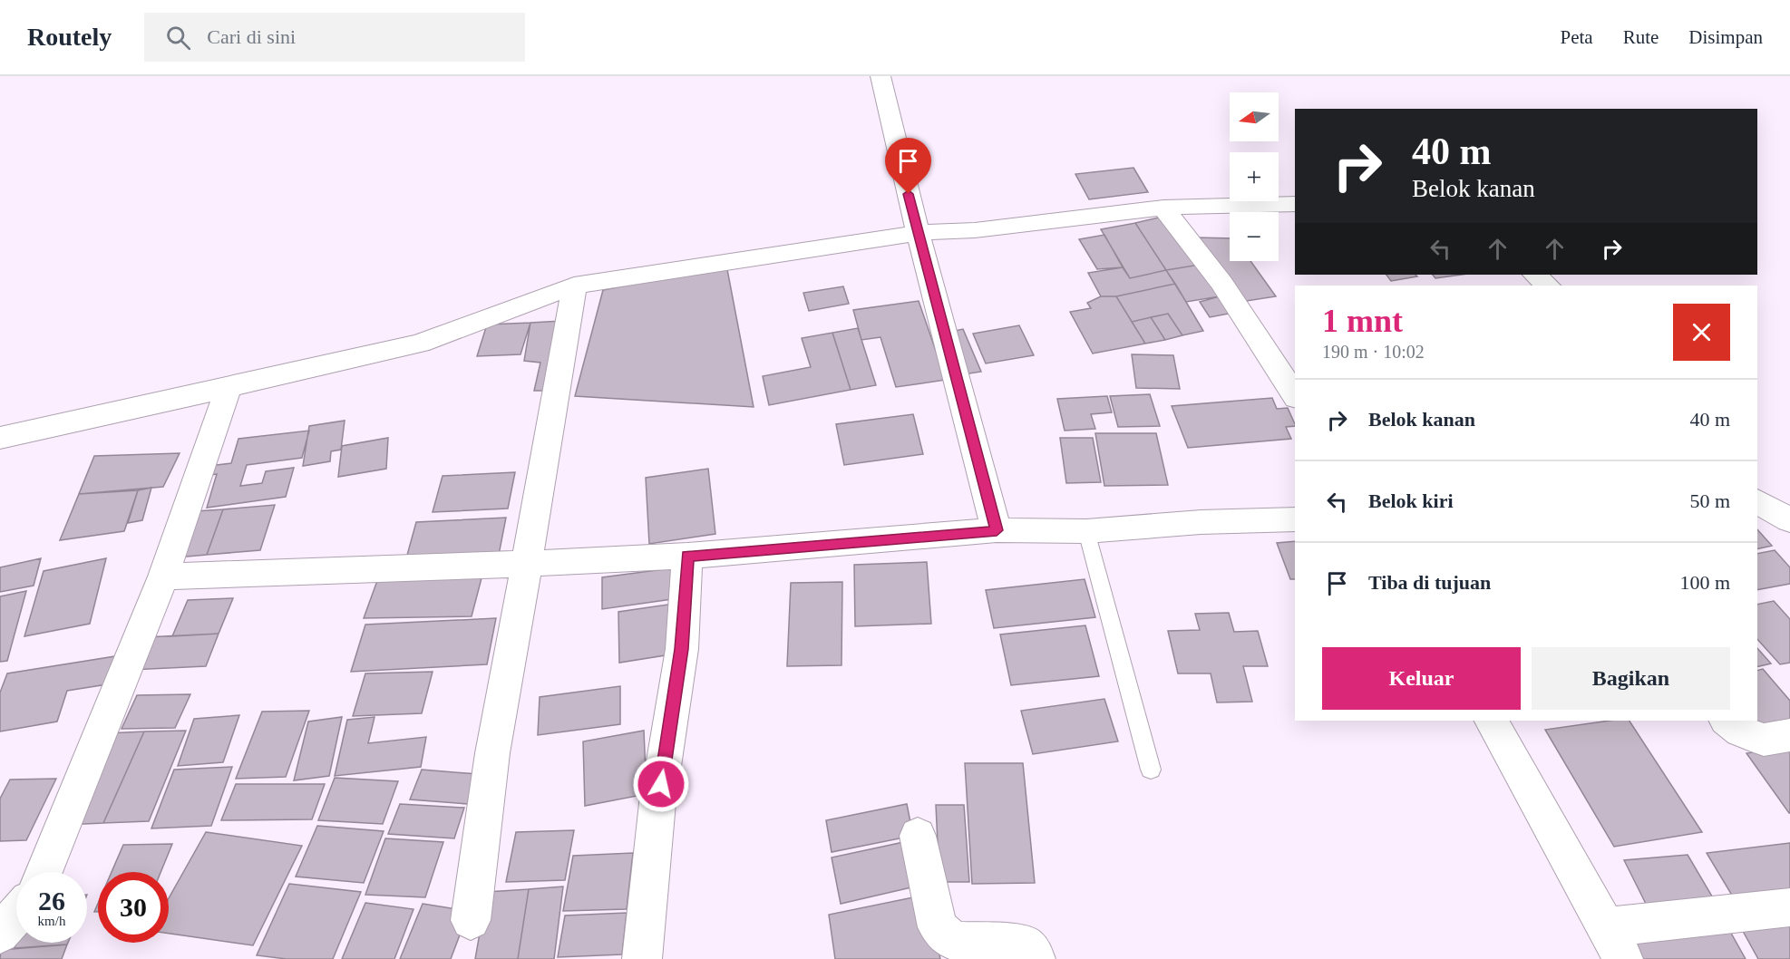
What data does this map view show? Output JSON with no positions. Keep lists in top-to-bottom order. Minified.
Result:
{"north":"left","page":{"header":"Routely","search":"Cari di sini","nav":["Peta","Rute","Disimpan"],"map_buttons":["+","−"],"turn":["40 m","Belok kanan"],"heading":["1 mnt","190 m · 10:02"],"list":[{"name":"Belok kanan","value":"40 m"},{"name":"Belok kiri","value":"50 m"},{"name":"Tiba di tujuan","value":"100 m"}],"buttons":["Keluar","Bagikan"],"speed":"26 km/h","limit":"30"}}
